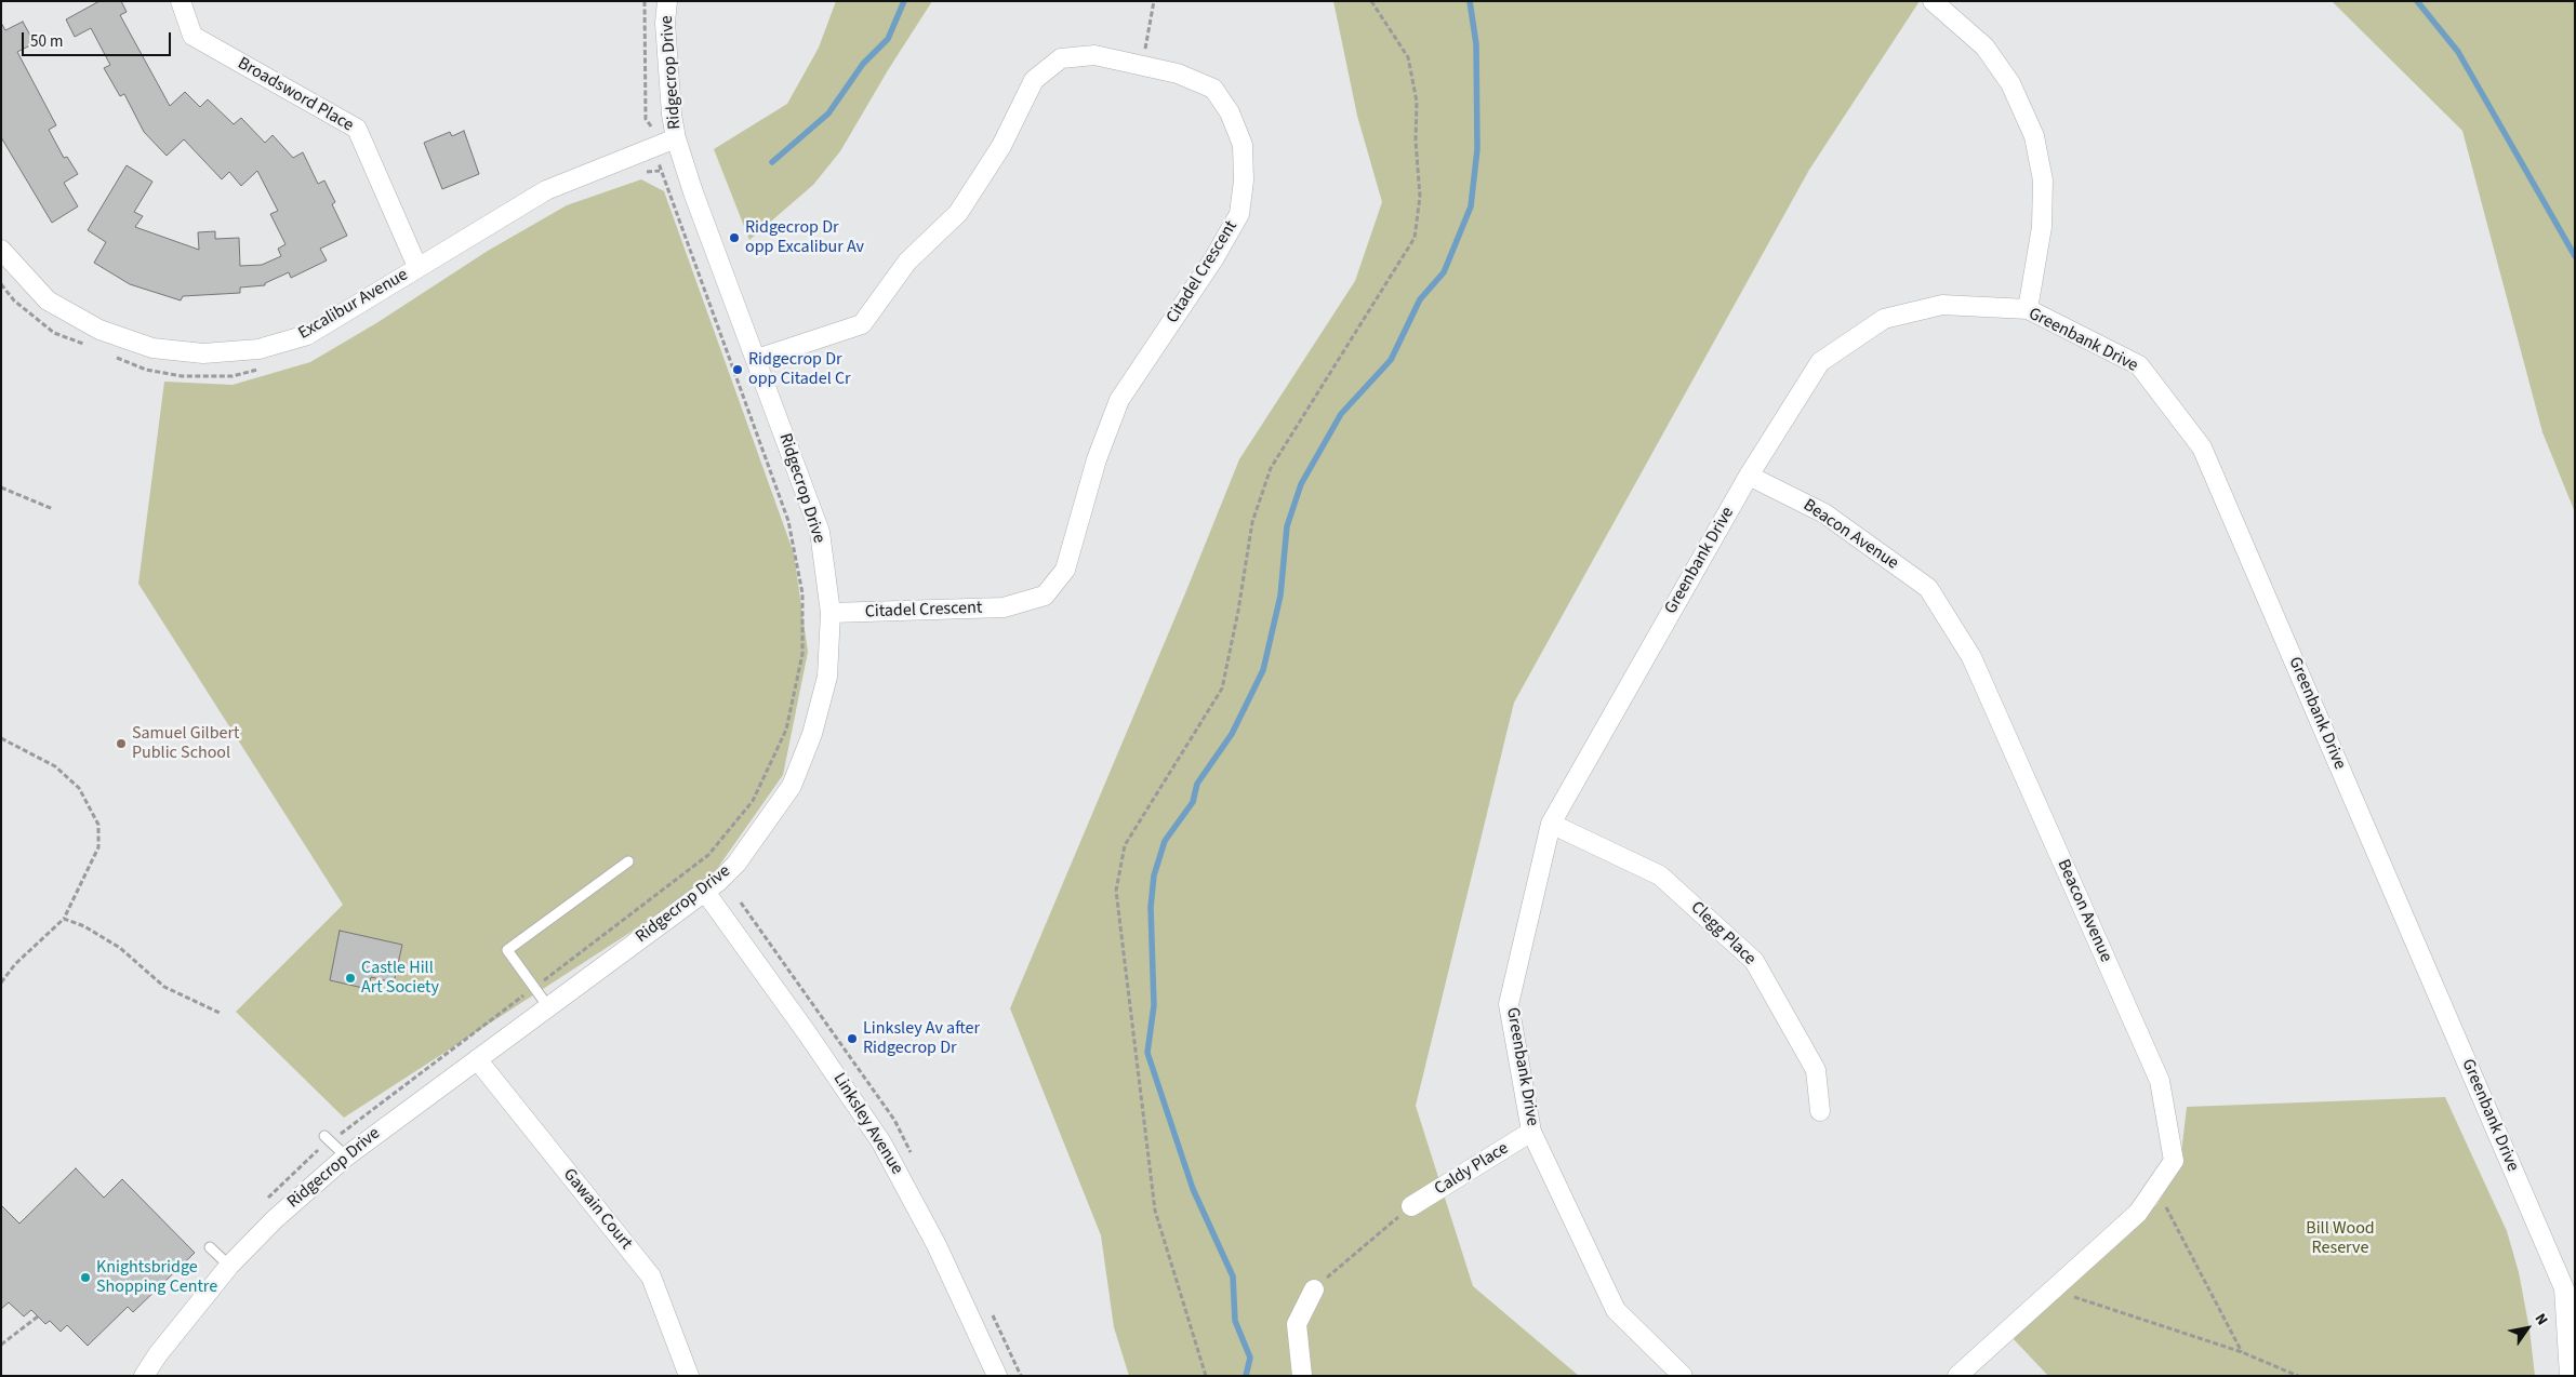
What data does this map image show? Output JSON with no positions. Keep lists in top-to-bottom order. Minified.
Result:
{"streets":{"street":["Ridgecrop Drive","Broadsword Place","Citadel Crescent","Excalibur Avenue","Greenbank Drive","Beacon Avenue","Clegg Place","Linksley Avenue","Caldy Place","Gawain Court"]},"crossings":[["Ridgecrop Drive","Citadel Crescent"],["Ridgecrop Drive","Excalibur Avenue"],["Ridgecrop Drive","Linksley Avenue"],["Ridgecrop Drive","Gawain Court"],["Broadsword Place","Excalibur Avenue"],["Greenbank Drive","Beacon Avenue"],["Greenbank Drive","Clegg Place"],["Greenbank Drive","Caldy Place"]],"parks":["Bill Wood Reserve"],"places":["Ridgecrop Dr opp Excalibur Av","Ridgecrop Dr opp Citadel Cr","Samuel Gilbert Public School","Castle Hill Art Society","Linksley Av after Ridgecrop Dr","Knightsbridge Shopping Centre"],"scale_bar":"50 m","north":"top right"}
